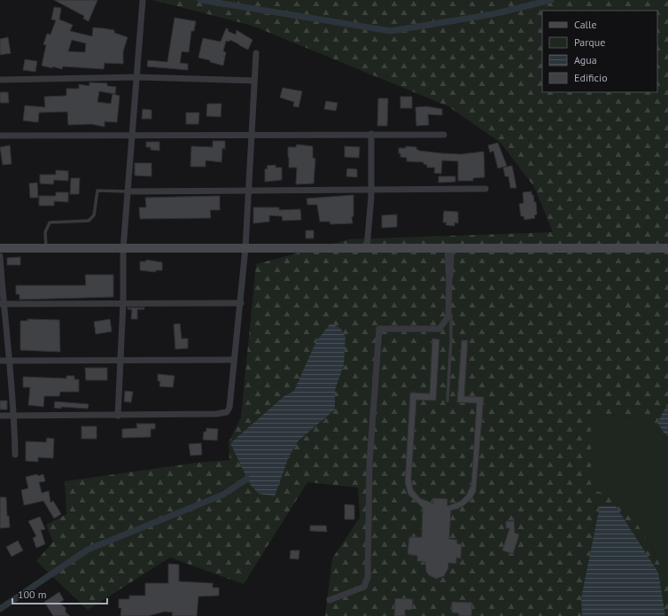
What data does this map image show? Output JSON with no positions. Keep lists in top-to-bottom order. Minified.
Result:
{"legend":["Calle","Parque","Agua","Edificio"],"scale_bar":"100 m"}
